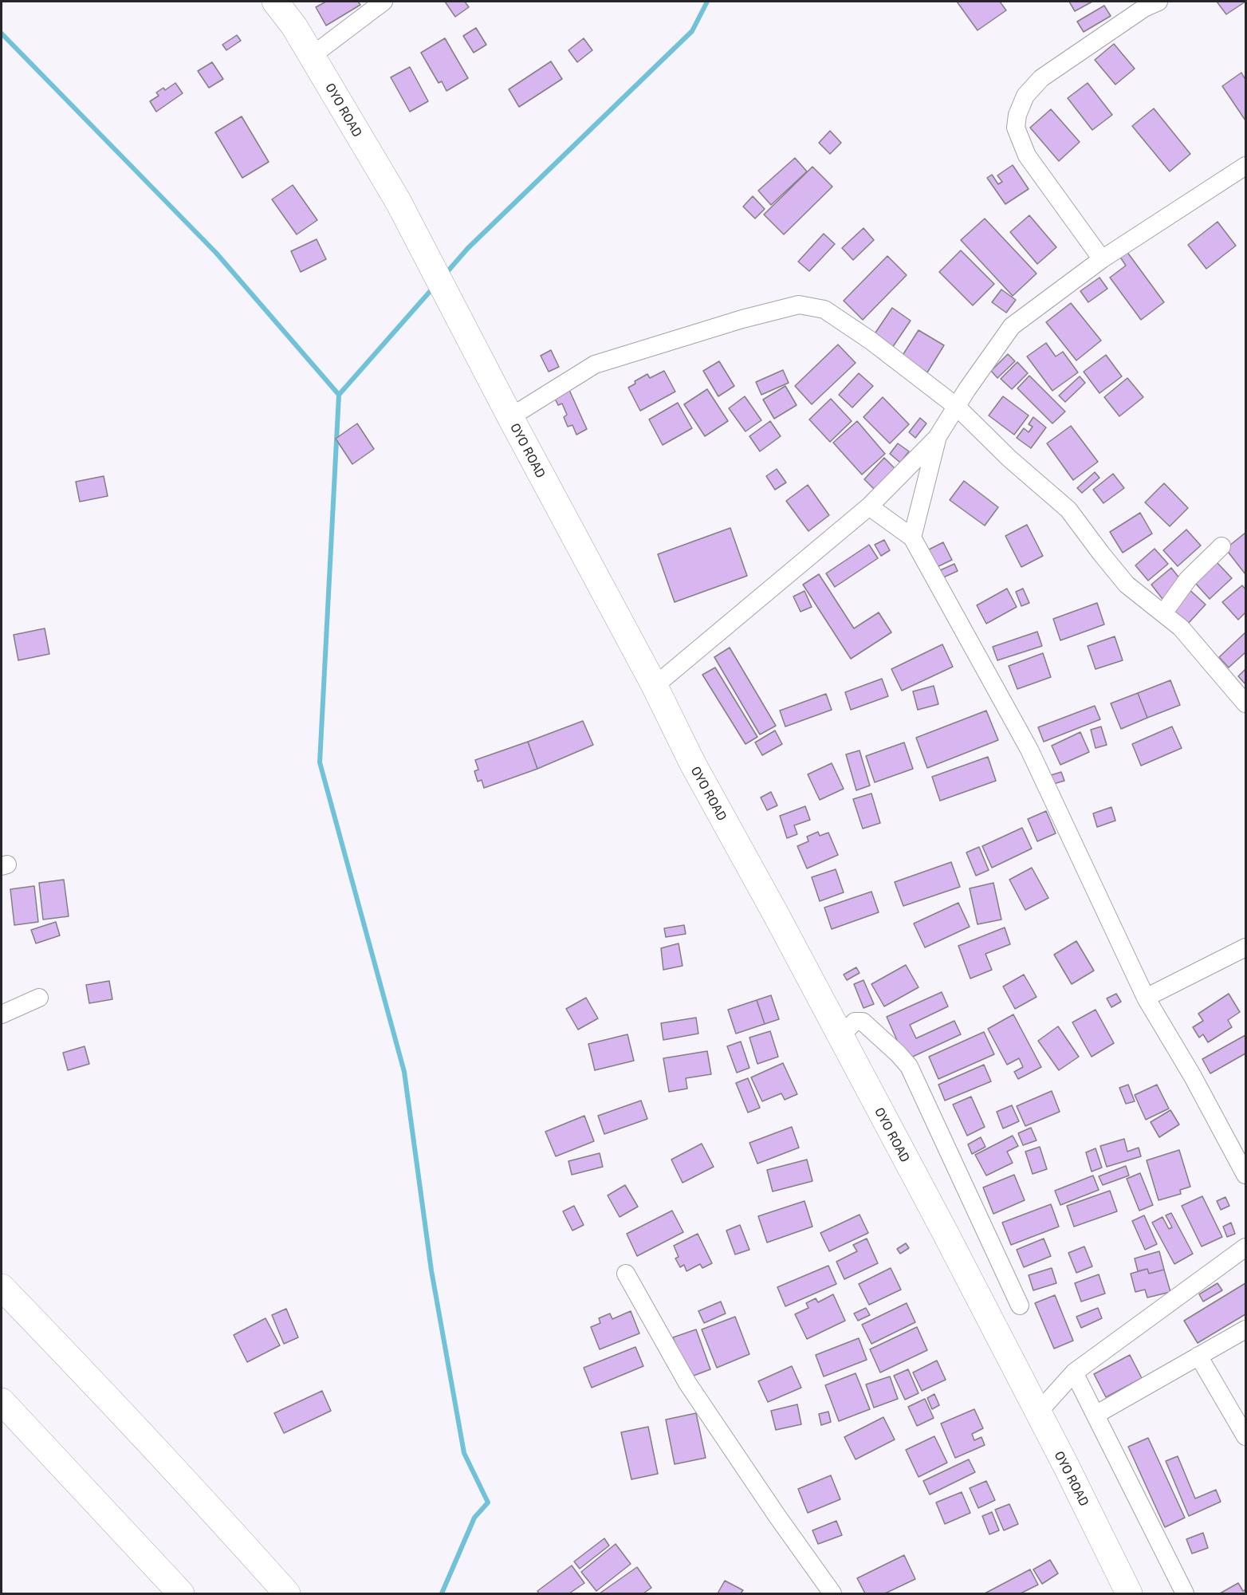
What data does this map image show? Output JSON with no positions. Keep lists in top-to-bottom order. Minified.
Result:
{"streets":{"highway":["OYO ROAD"]}}
